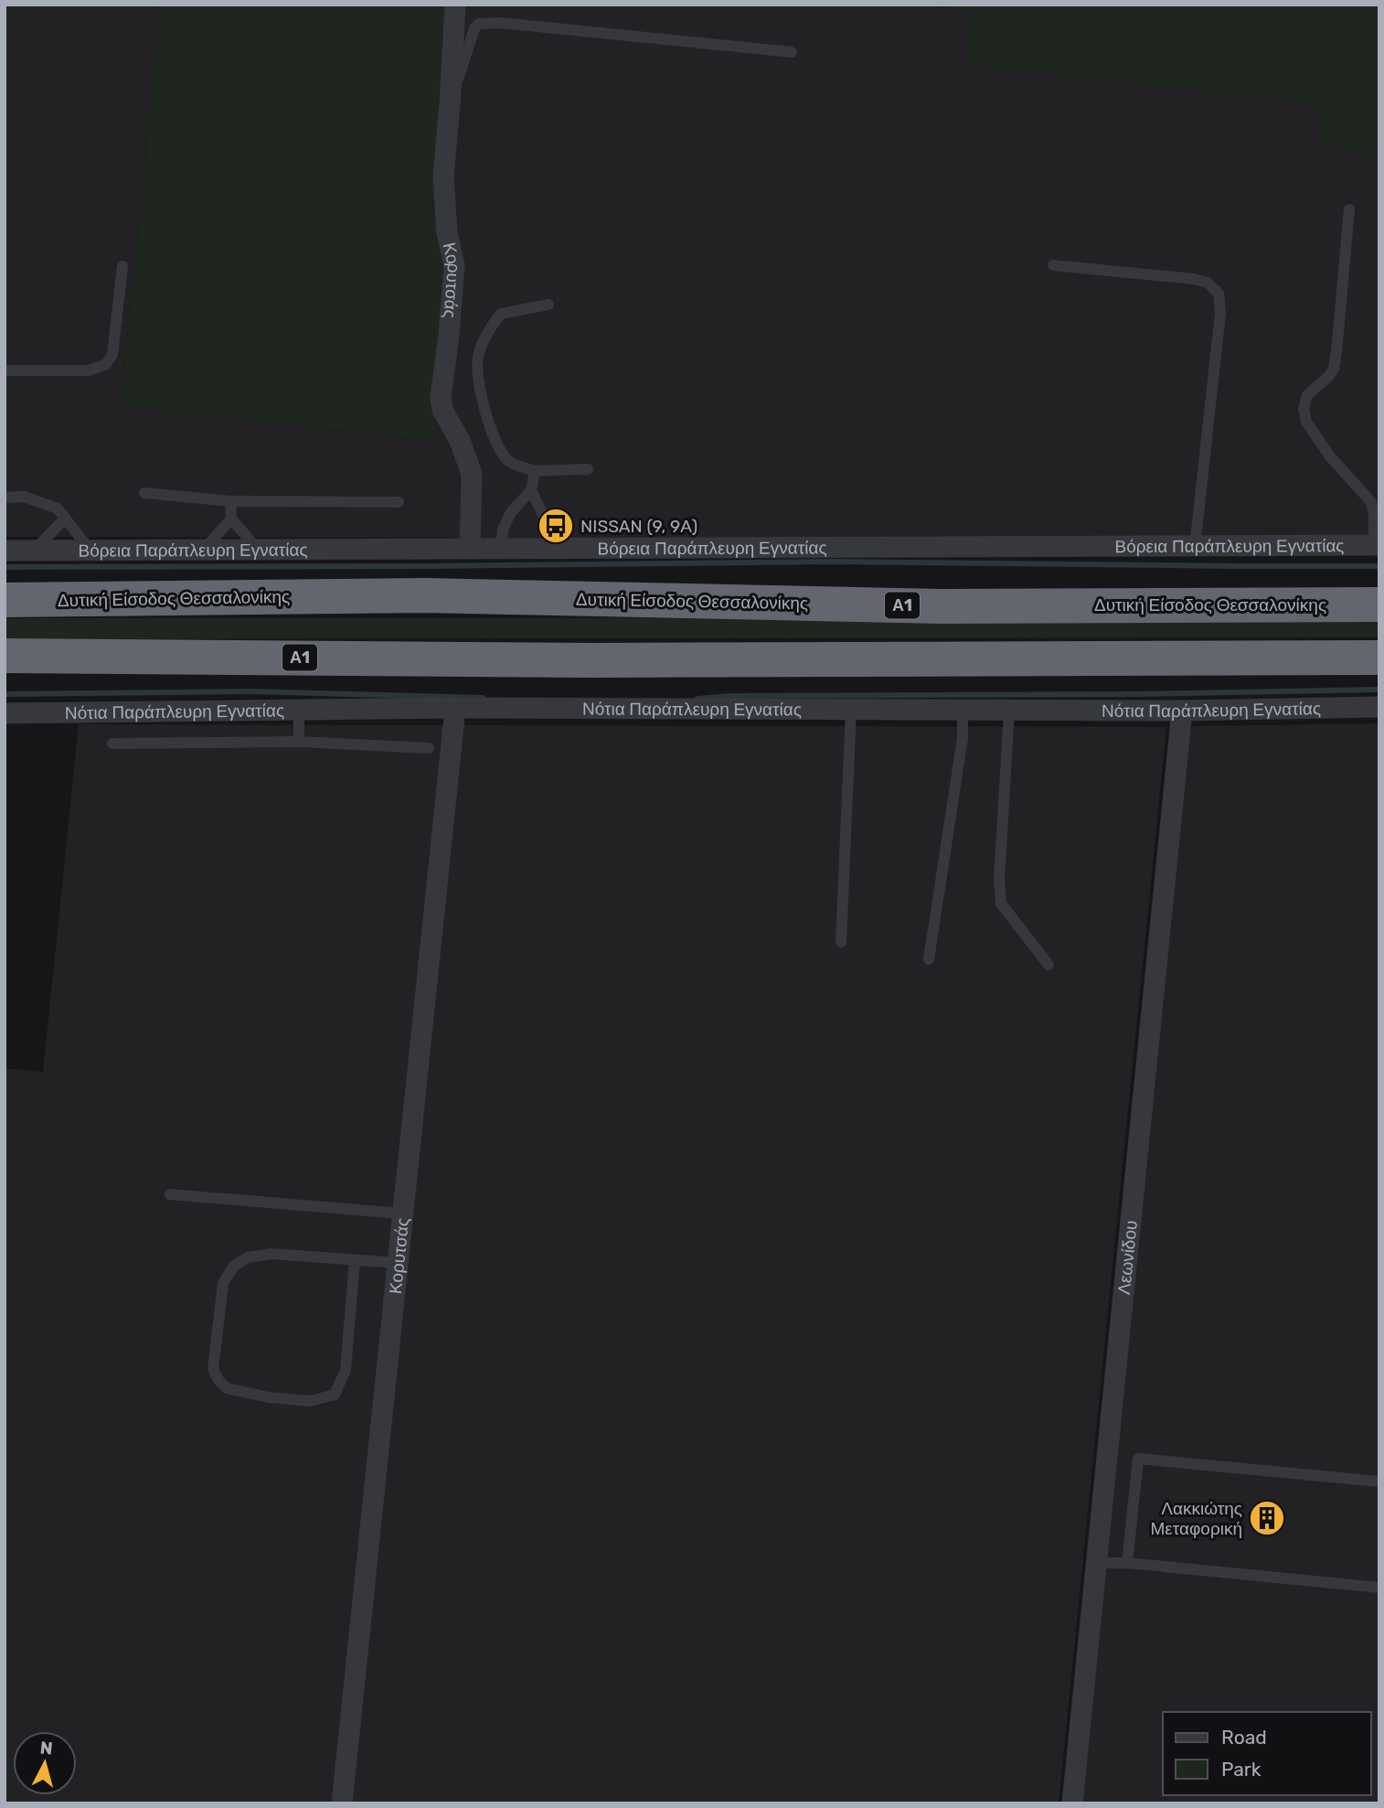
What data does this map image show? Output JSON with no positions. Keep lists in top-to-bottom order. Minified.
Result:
{"streets":{"highway":["Δυτική Είσοδος Θεσσαλονίκης","Α1"],"street":["Κορυτσάς","Βόρεια Παράπλευρη Εγνατίας","Νότια Παράπλευρη Εγνατίας","Λεωνίδου"]},"crossings":[["Κορυτσάς","Βόρεια Παράπλευρη Εγνατίας"],["Κορυτσάς","Νότια Παράπλευρη Εγνατίας"],["Νότια Παράπλευρη Εγνατίας","Λεωνίδου"]],"places":{"bus stop":["NISSAN (9, 9Α)"],"building":["Λακκιώτης Μεταφορική"]},"legend":["Road","Park"],"north":"top"}
